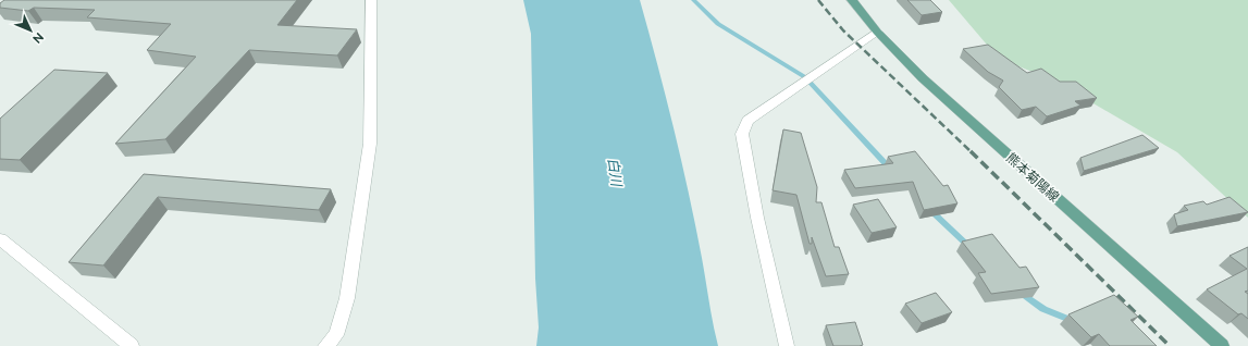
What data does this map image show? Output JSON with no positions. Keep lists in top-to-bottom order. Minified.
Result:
{"streets":{"main road":["熊本菊陽線"]},"water":["白川"],"north":"bottom right"}
